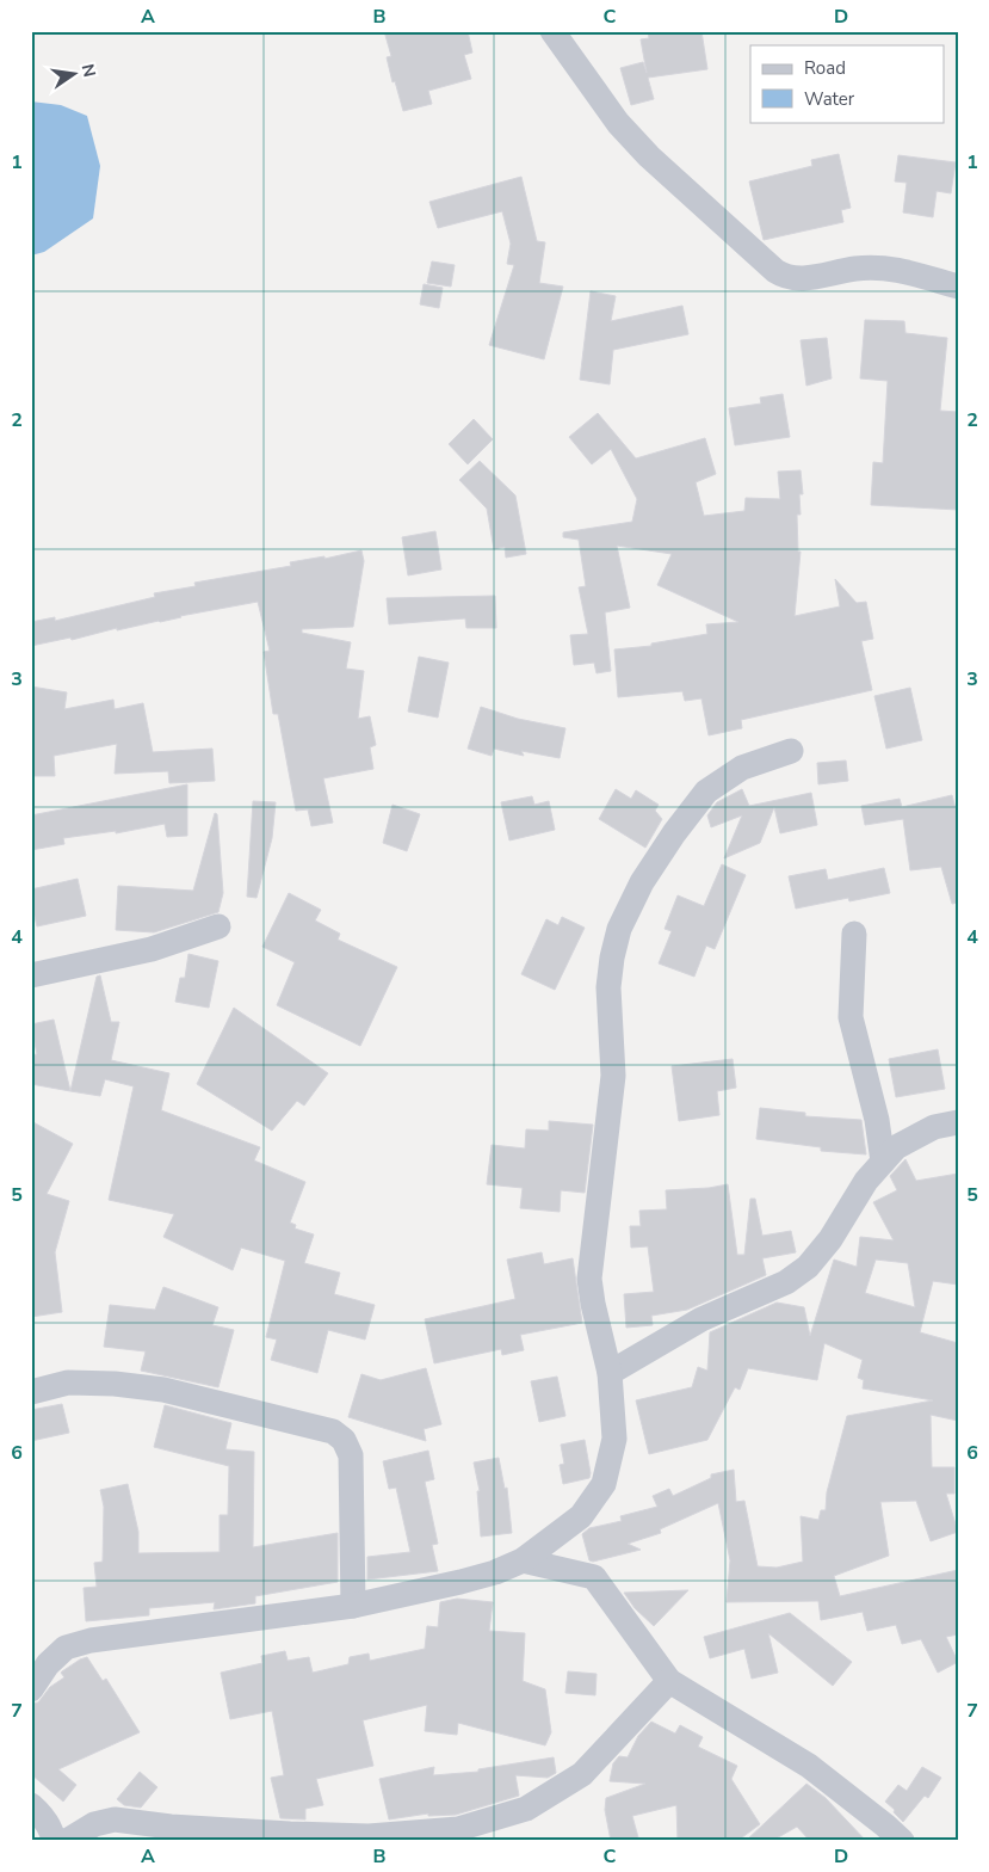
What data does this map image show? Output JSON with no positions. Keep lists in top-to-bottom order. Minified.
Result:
{"legend":["Road","Water"],"north":"right","grid":{"columns":["A","B","C","D"],"rows":["1","2","3","4","5","6","7"]}}
